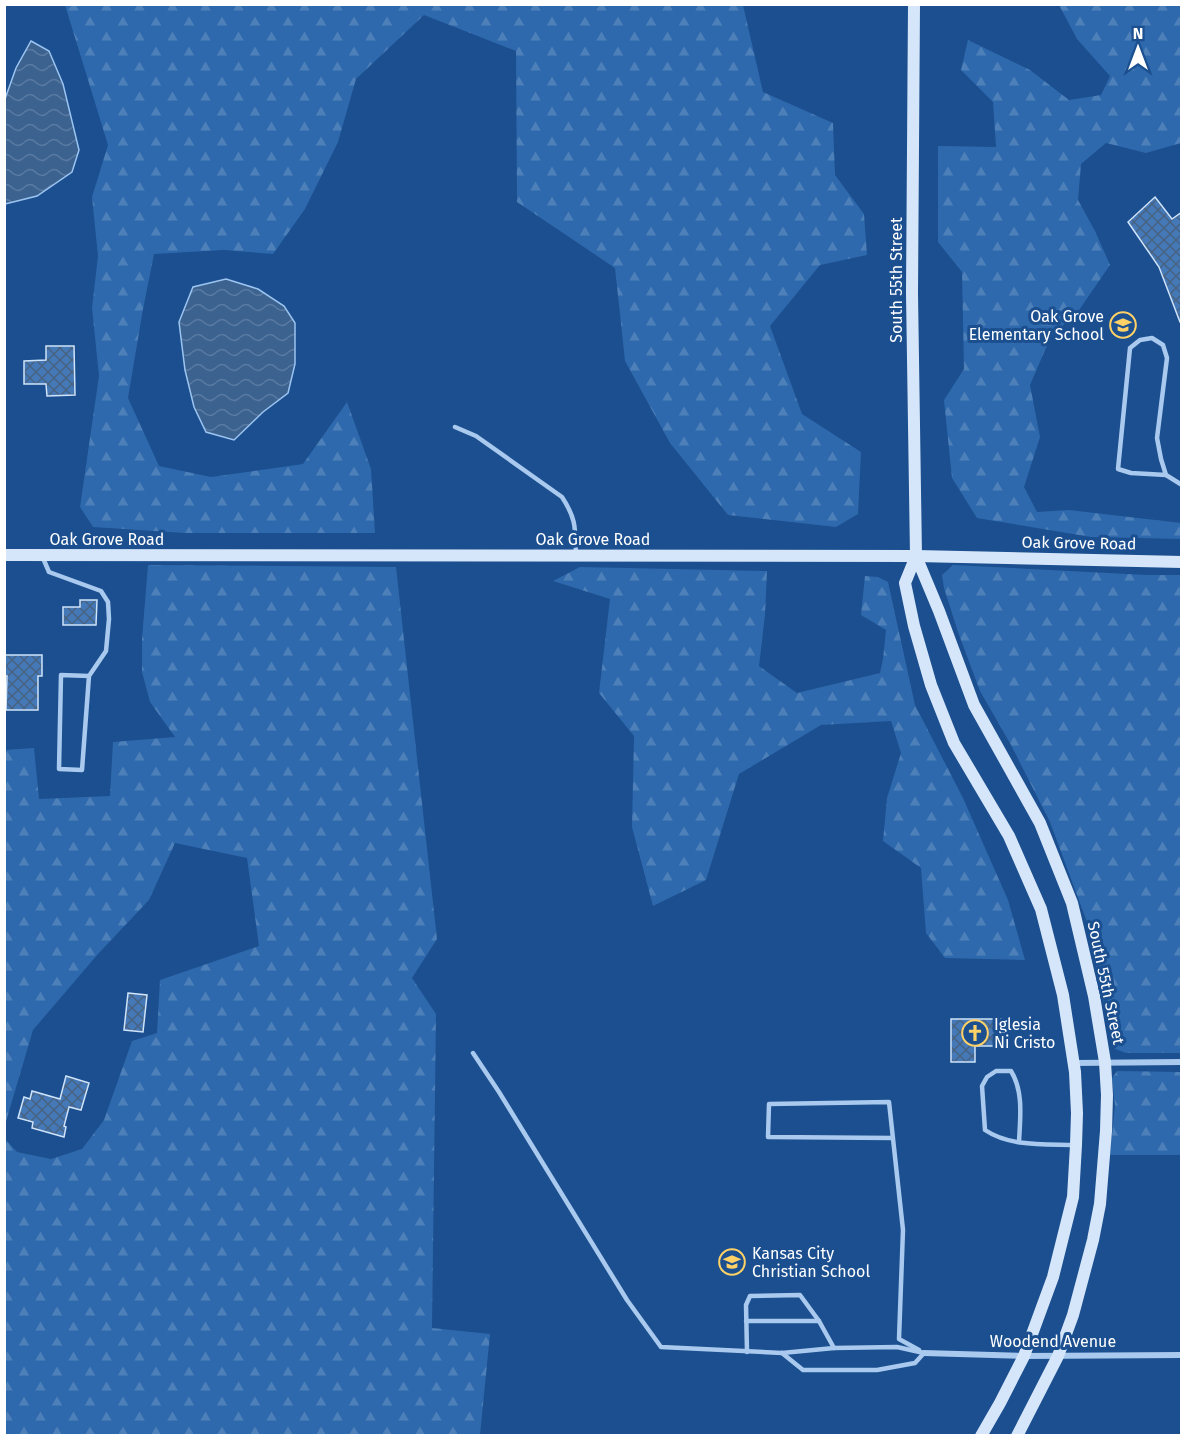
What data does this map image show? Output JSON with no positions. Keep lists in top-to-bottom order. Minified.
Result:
{"streets":{"street":["South 55th Street","Oak Grove Road","Woodend Avenue"]},"crossings":[["South 55th Street","Oak Grove Road"],["South 55th Street","Woodend Avenue"]],"places":{"school or university":["Oak Grove Elementary School","Kansas City Christian School"],"church":["Iglesia Ni Cristo"]},"north":"top"}
